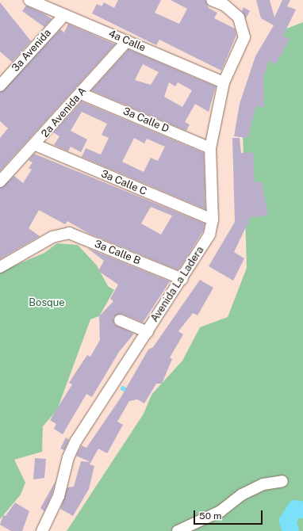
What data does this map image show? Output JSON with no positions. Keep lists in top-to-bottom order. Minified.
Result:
{"streets":{"street":["4a Calle","3a Avenida","2a Avenida A","3a Calle D","3a Calle C","3a Calle B","Avenida La Ladera"]},"crossings":[["4a Calle","3a Avenida"],["4a Calle","2a Avenida A"],["4a Calle","Avenida La Ladera"],["2a Avenida A","3a Calle D"],["2a Avenida A","3a Calle C"],["3a Calle D","Avenida La Ladera"],["3a Calle C","Avenida La Ladera"],["3a Calle B","Avenida La Ladera"]],"parks":["Bosque"],"scale_bar":"50 m"}
